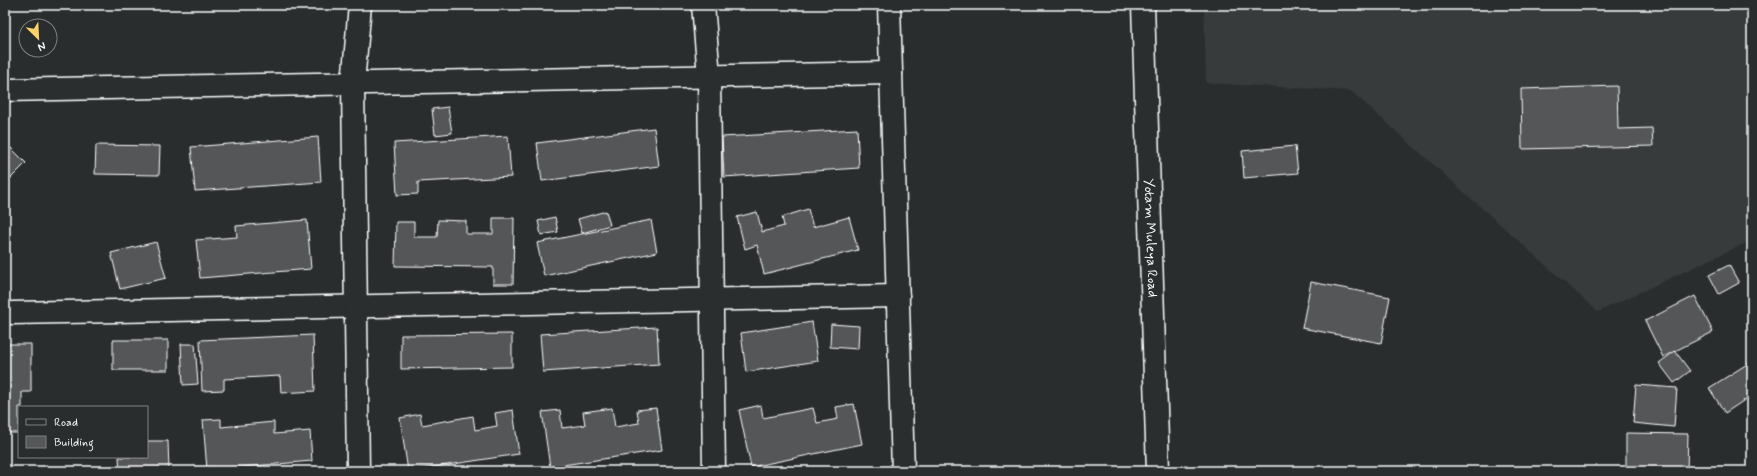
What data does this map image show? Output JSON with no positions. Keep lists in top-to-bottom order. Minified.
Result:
{"streets":{"street":["Yotam Muleya Road"]},"legend":["Road","Building"],"north":"bottom right"}
